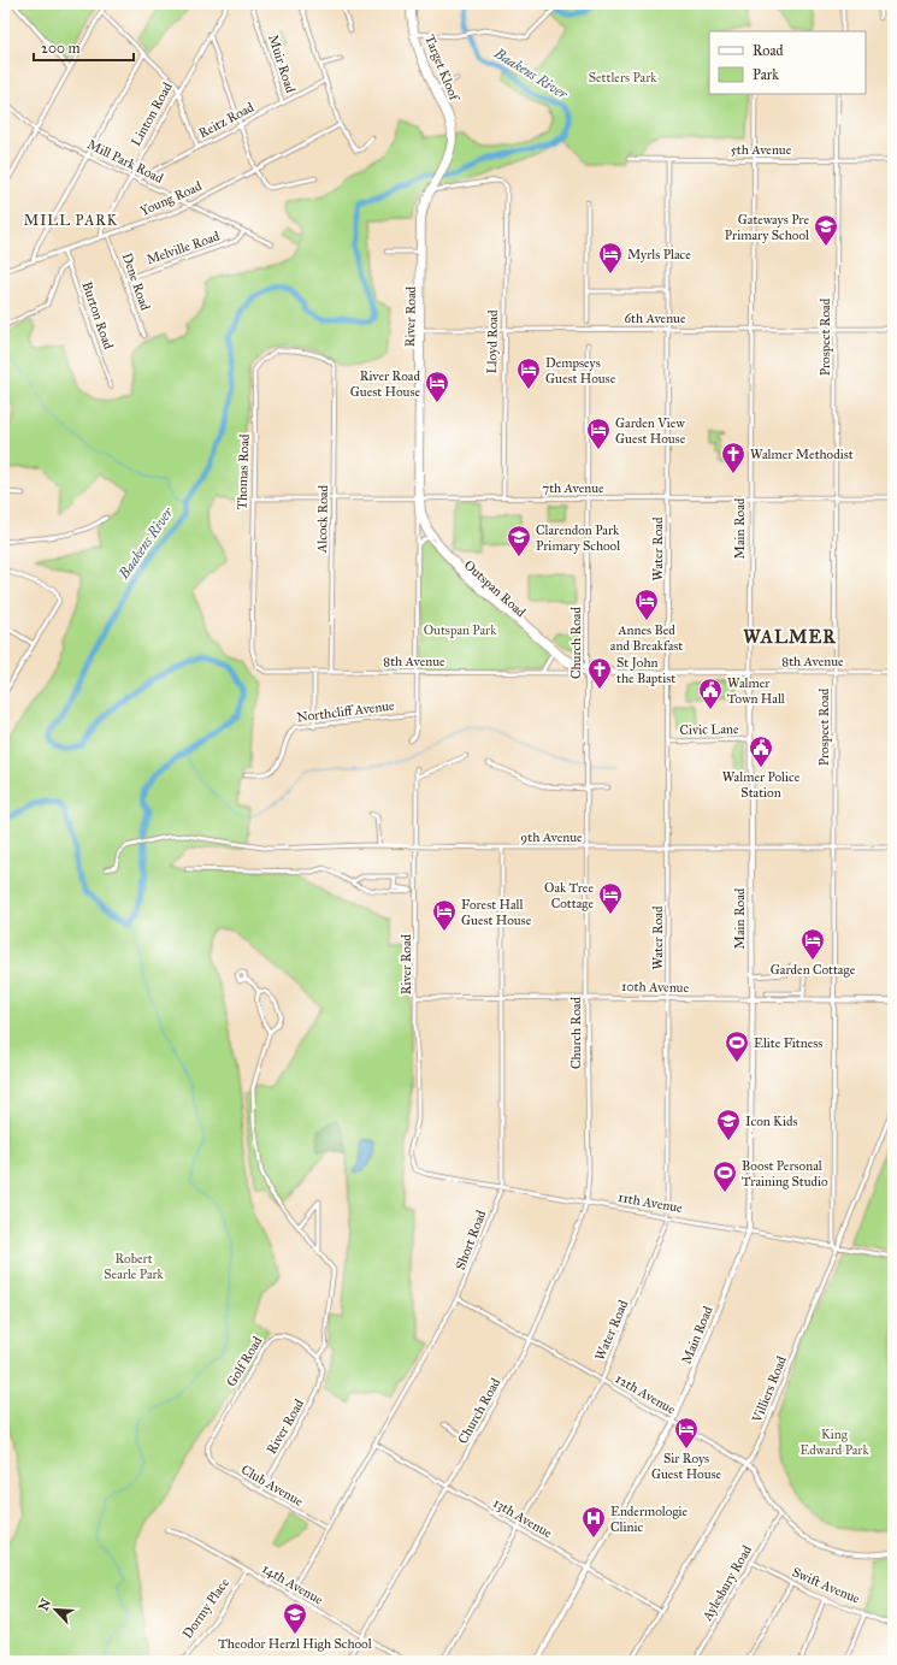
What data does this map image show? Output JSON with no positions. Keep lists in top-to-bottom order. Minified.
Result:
{"streets":{"main road":["Target Kloof","River Road","Main Road","Outspan Road","8th Avenue","10th Avenue"],"street":["Muir Road","Linton Road","Reitz Road","5th Avenue","Mill Park Road","Young Road","Melville Road","Dene Road","Burton Road","6th Avenue","Prospect Road","Lloyd Road","Thomas Road","7th Avenue","Alcock Road","Water Road","Church Road","Northcliff Avenue","Civic Lane","9th Avenue","11th Avenue","Short Road","Golf Road","Villiers Road","12th Avenue","Club Avenue","13th Avenue","Aylesbury Road","14th Avenue","Swift Avenue","Dormy Place"]},"crossings":[["Muir Road","Reitz Road"],["Target Kloof","River Road"],["Linton Road","Mill Park Road"],["Linton Road","Young Road"],["Reitz Road","Mill Park Road"],["5th Avenue","Prospect Road"],["5th Avenue","Main Road"],["5th Avenue","Water Road"],["Mill Park Road","Young Road"],["Mill Park Road","Melville Road"],["Young Road","Dene Road"],["Young Road","Burton Road"],["Melville Road","Dene Road"],["River Road","6th Avenue"],["River Road","Lloyd Road"],["River Road","7th Avenue"],["River Road","Outspan Road"],["River Road","9th Avenue"],["River Road","10th Avenue"],["River Road","11th Avenue"],["River Road","Golf Road"],["River Road","Club Avenue"],["6th Avenue","Prospect Road"],["6th Avenue","Lloyd Road"],["6th Avenue","Main Road"],["6th Avenue","Water Road"],["Prospect Road","7th Avenue"],["Prospect Road","8th Avenue"],["Prospect Road","9th Avenue"],["Prospect Road","10th Avenue"],["Prospect Road","11th Avenue"],["Prospect Road","Villiers Road"],["Lloyd Road","7th Avenue"],["Thomas Road","7th Avenue"],["Thomas Road","Alcock Road"],["Thomas Road","8th Avenue"],["7th Avenue","Alcock Road"],["7th Avenue","Main Road"],["7th Avenue","Water Road"],["7th Avenue","Outspan Road"],["7th Avenue","Church Road"],["Alcock Road","8th Avenue"],["Main Road","8th Avenue"],["Main Road","Civic Lane"],["Main Road","9th Avenue"],["Main Road","10th Avenue"],["Main Road","11th Avenue"],["Main Road","12th Avenue"],["Main Road","13th Avenue"],["Water Road","8th Avenue"],["Water Road","Civic Lane"],["Water Road","9th Avenue"],["Water Road","10th Avenue"],["Water Road","11th Avenue"],["Water Road","12th Avenue"],["Water Road","13th Avenue"],["Outspan Road","Church Road"],["Outspan Road","8th Avenue"],["Church Road","8th Avenue"],["Church Road","9th Avenue"],["Church Road","10th Avenue"],["Church Road","11th Avenue"],["Church Road","12th Avenue"],["Church Road","13th Avenue"],["Church Road","14th Avenue"],["9th Avenue","Short Road"],["10th Avenue","Short Road"],["11th Avenue","Short Road"],["11th Avenue","Villiers Road"],["Short Road","12th Avenue"],["Short Road","Club Avenue"],["Short Road","13th Avenue"],["Short Road","14th Avenue"],["Golf Road","Club Avenue"],["Villiers Road","12th Avenue"],["Villiers Road","13th Avenue"],["Aylesbury Road","Swift Avenue"],["14th Avenue","Dormy Place"]],"districts":["MILL PARK","WALMER"],"water":["Baakens River"],"parks":["Settlers Park","Outspan Park","Robert Searle Park","King Edward Park"],"places":{"school or university":["Gateways Pre Primary School","Clarendon Park Primary School","Icon Kids","Theodor Herzl High School"],"hotel":["Myrls Place","Dempseys Guest House","River Road Guest House","Garden View Guest House","Annes Bed and Breakfast","Oak Tree Cottage","Forest Hall Guest House","Garden Cottage","Sir Roys Guest House"],"church":["Walmer Methodist","St John the Baptist"],"public building":["Walmer Town Hall","Walmer Police Station"],"sports":["Elite Fitness","Boost Personal Training Studio"],"hospital":["Endermologie Clinic"]},"legend":["Road","Park"],"scale_bar":"200 m","north":"top left"}
